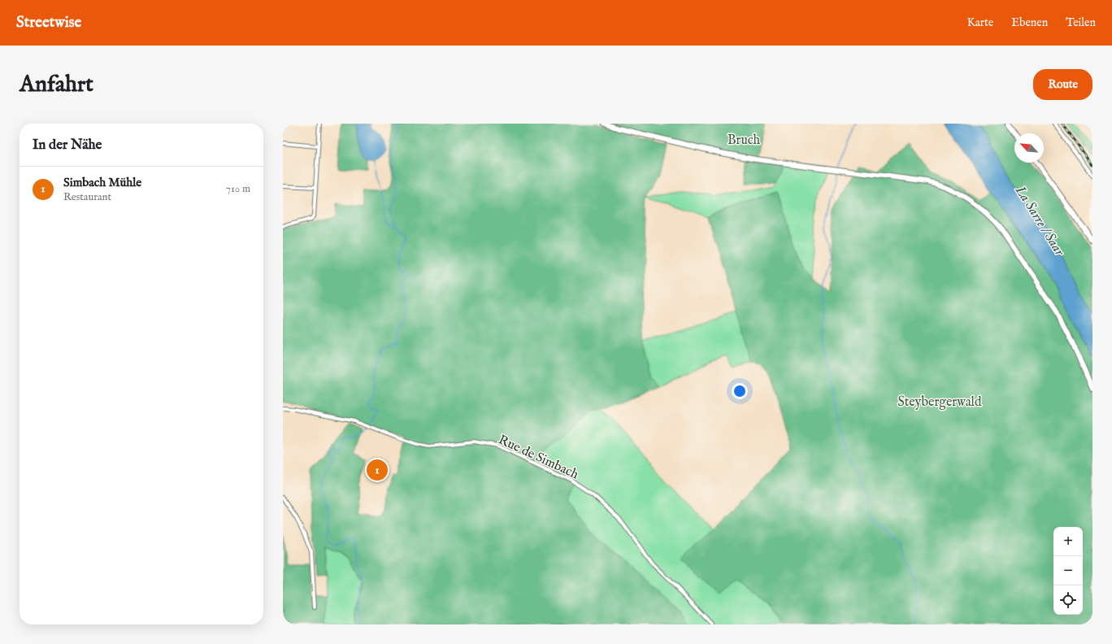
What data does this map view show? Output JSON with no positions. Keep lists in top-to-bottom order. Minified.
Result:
{"streets":{"street":["Rue de Simbach"]},"water":["La Sarre / Saar"],"parks":["Bruch","Steybergerwald"],"north":"top left","page":{"header":"Streetwise","nav":["Karte","Ebenen","Teilen"],"buttons":"Route","title":"Anfahrt","heading":"In der Nähe","list":[{"mark":"1","name":"Simbach Mühle","note":"Restaurant","value":"710 m"}],"pins":"1","map_buttons":["+","−"]}}
